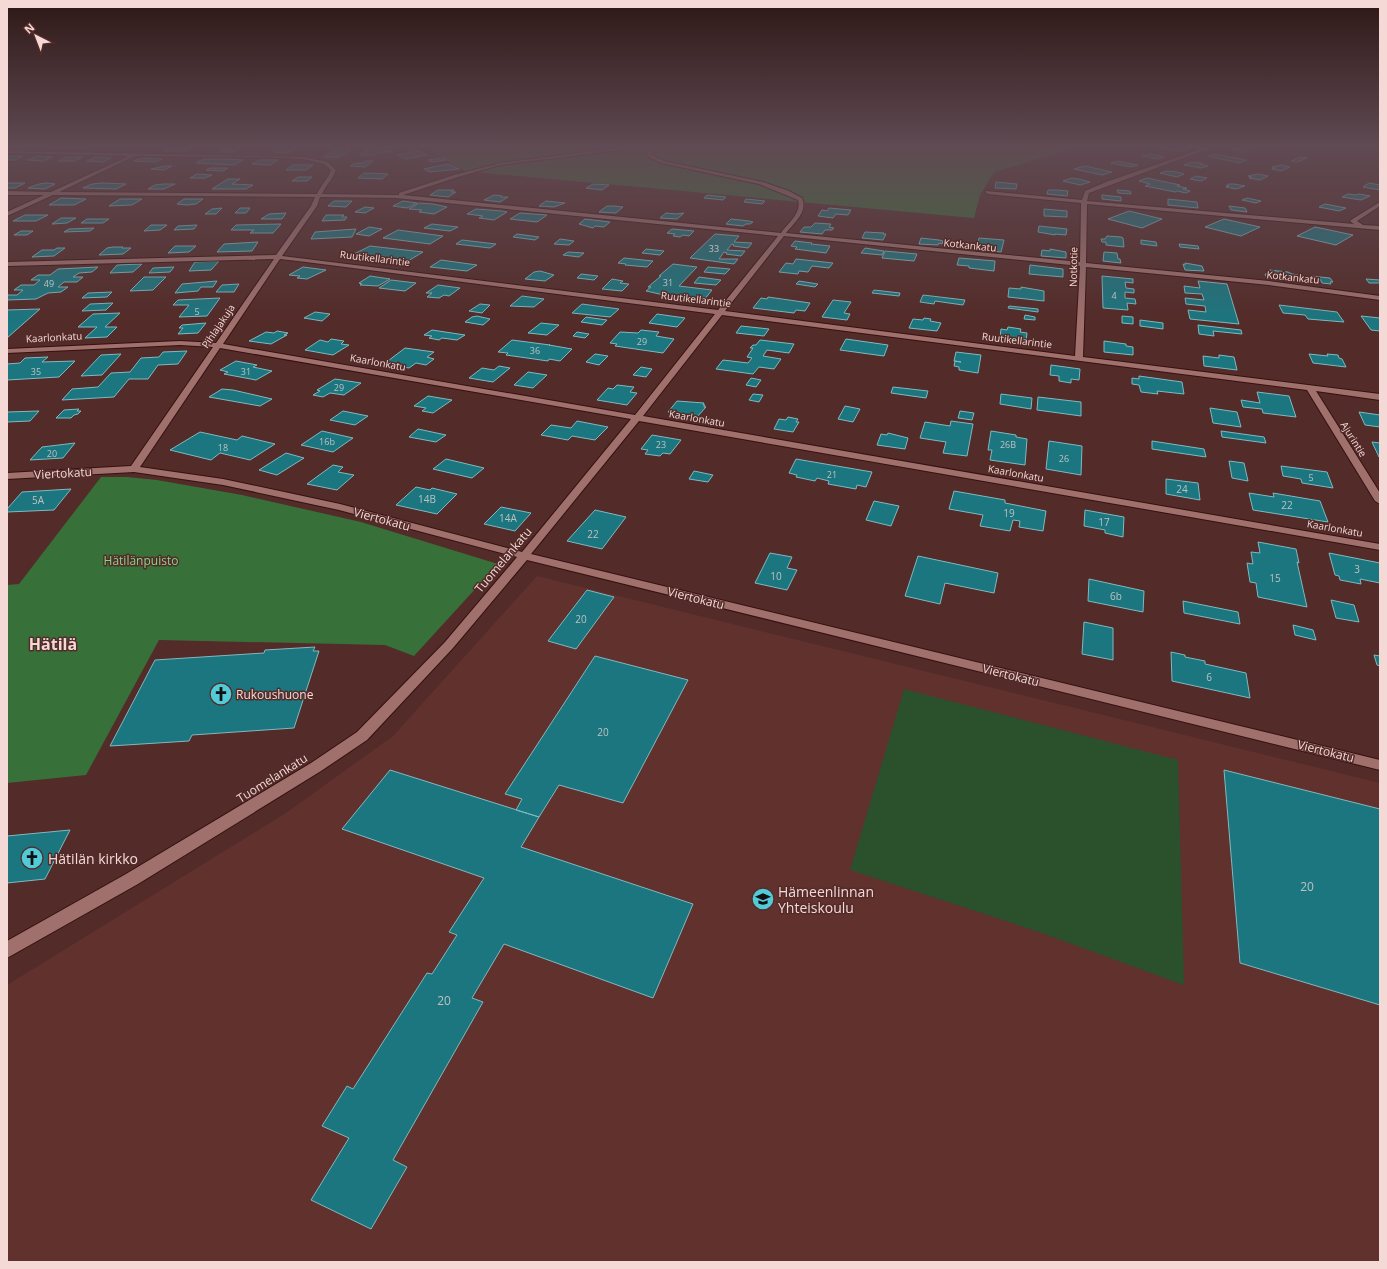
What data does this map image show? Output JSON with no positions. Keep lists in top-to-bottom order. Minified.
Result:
{"streets":{"street":["Kotkankatu","Ruutikellarintie","Notkotie","Pihlajakuja","Kaarlonkatu","Ajurintie","Viertokatu","Tuomelankatu"]},"crossings":[["Kotkankatu","Notkotie"],["Kotkankatu","Tuomelankatu"],["Ruutikellarintie","Notkotie"],["Ruutikellarintie","Pihlajakuja"],["Ruutikellarintie","Ajurintie"],["Ruutikellarintie","Tuomelankatu"],["Pihlajakuja","Kaarlonkatu"],["Pihlajakuja","Viertokatu"],["Kaarlonkatu","Tuomelankatu"],["Viertokatu","Tuomelankatu"]],"districts":["Hätilä"],"parks":["Hätilänpuisto"],"places":{"church":["Rukoushuone","Hätilän kirkko"],"school or university":["Hämeenlinnan Yhteiskoulu"]},"house_numbers":["33","31","49","4","5","29","36","35","31","29","16b","23","26B","18","20","26","21","5","24","14B","5A","22","19","14A","17","22","3","10","15","6b","20","6","20","20","20"],"north":"top left"}
